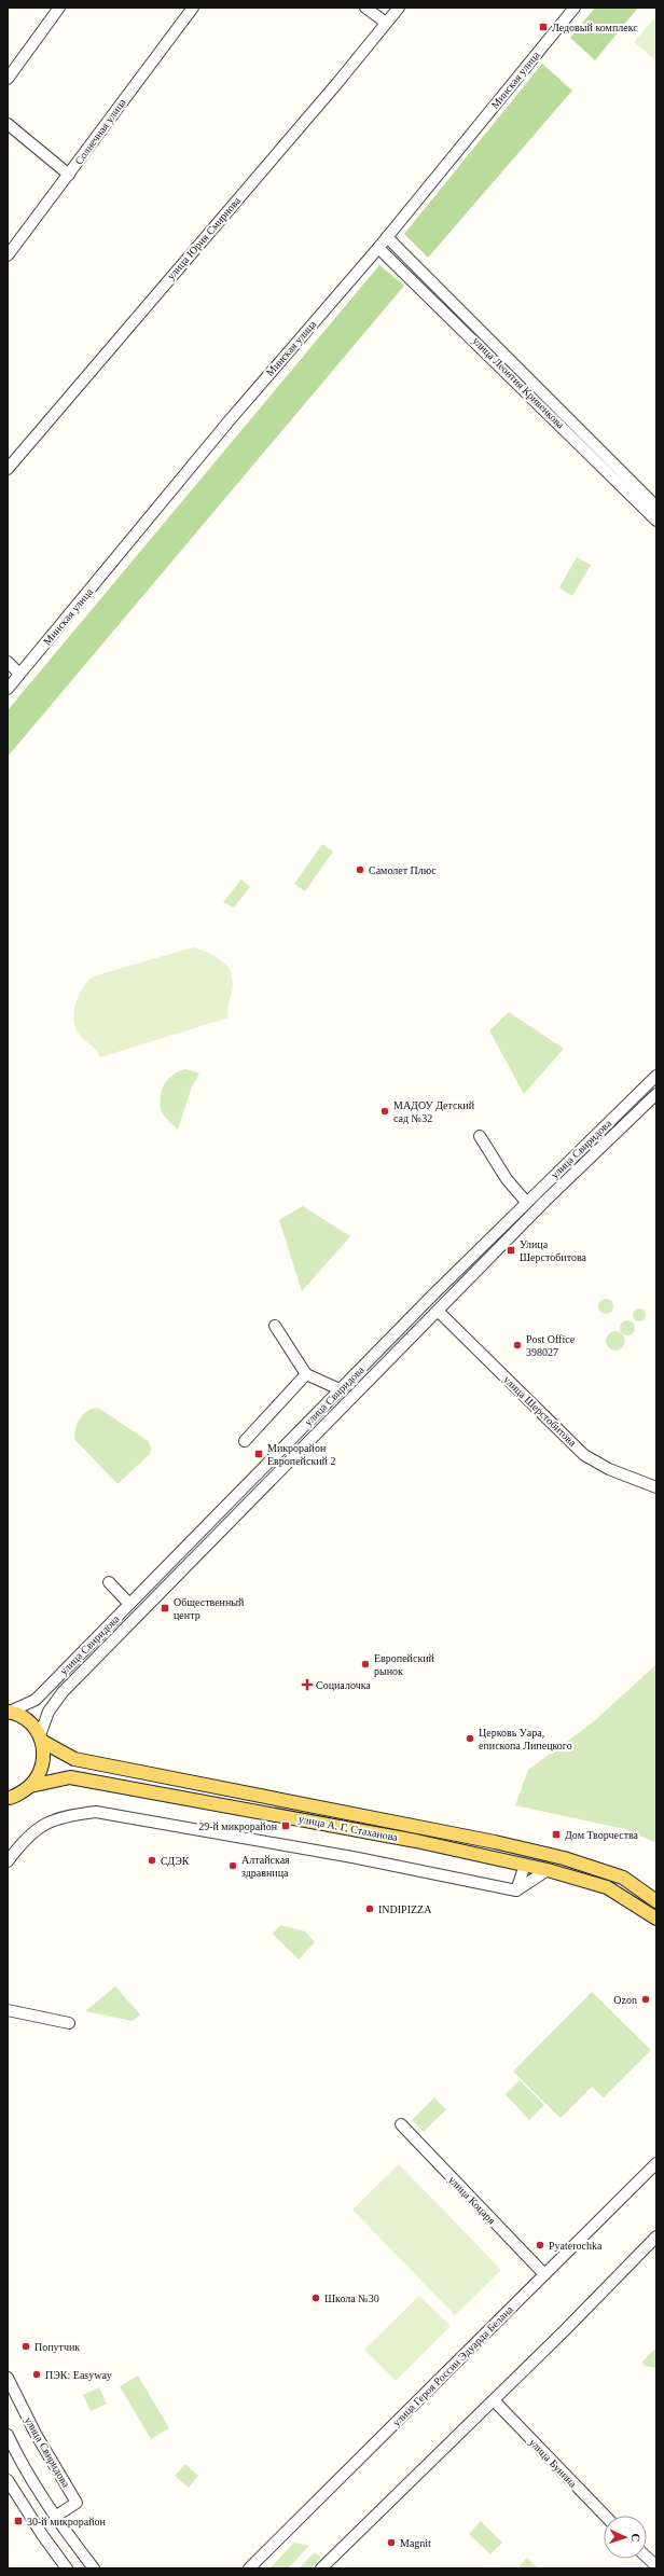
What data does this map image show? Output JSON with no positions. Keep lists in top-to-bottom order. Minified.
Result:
{"streets":{"main road":["улица А. Г. Стаханова"],"street":["Минская улица","Солнечная улица","улица Юрия Смирнова","улица Леонтия Кривенкова","улица Свиридова","улица Шерстобитова","улица Коцаря","улица Героя России Эдуарда Белана","улица Бунина"]},"crossings":[["Минская улица","улица Леонтия Кривенкова"],["улица Свиридова","улица Шерстобитова"],["улица Свиридова","улица А. Г. Стаханова"],["улица Коцаря","улица Героя России Эдуарда Белана"]],"places":{"transit":["Ледовый комплекс","Улица Шерстобитова","Микрорайон Европейский 2","Общественный центр","29-й микрорайон","Дом Творчества","30-й микрорайон"],"other":["Самолет Плюс","МАДОУ Детский сад №32","Post Office 398027","Европейский рынок","Церковь Уара, епископа Липецкого","СДЭК","Алтайская здравница","INDIPIZZA","Ozon","Pyaterochka","Школа №30","Попутчик","ПЭК: Easyway","Magnit"],"health":["Социалочка"]},"north":"right"}
